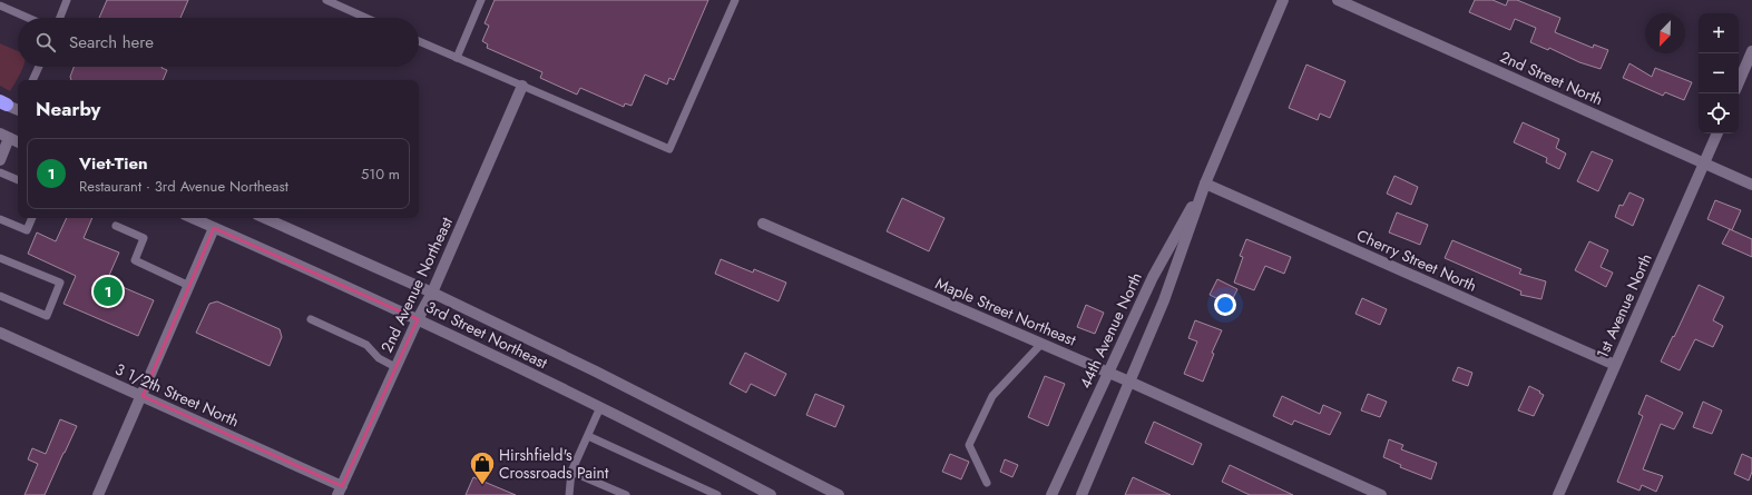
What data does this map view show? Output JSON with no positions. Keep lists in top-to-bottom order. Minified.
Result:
{"streets":{"street":["2nd Street North","Cherry Street North","2nd Avenue Northeast","1st Avenue North","Maple Street Northeast","44th Avenue North","3rd Street Northeast","3 1/2th Street North"]},"crossings":[["2nd Street North","1st Avenue North"],["Cherry Street North","1st Avenue North"],["Cherry Street North","44th Avenue North"],["2nd Avenue Northeast","3rd Street Northeast"],["2nd Avenue Northeast","3 1/2th Street North"],["Maple Street Northeast","44th Avenue North"]],"places":{"shop":["Hirshfield's Crossroads Paint"]},"north":"bottom left","page":{"map_buttons":["+","−"],"search":"Search here","heading":"Nearby","list":[{"mark":"1","name":"Viet-Tien","note":"Restaurant · 3rd Avenue Northeast","value":"510 m"}],"pins":"1"}}
